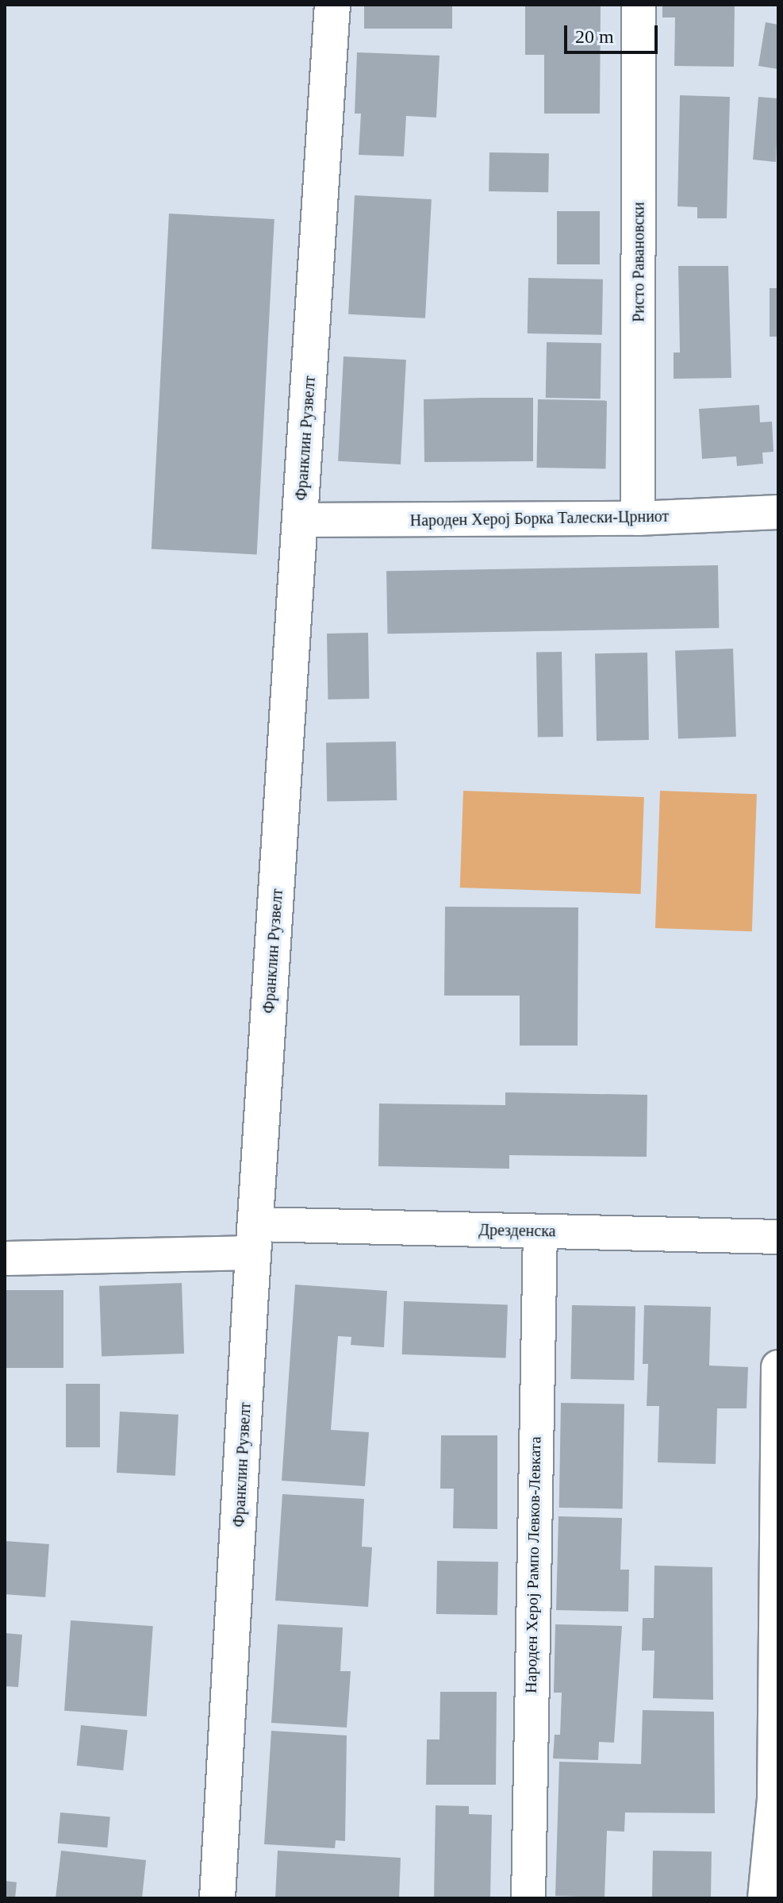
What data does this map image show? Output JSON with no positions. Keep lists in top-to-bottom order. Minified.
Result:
{"streets":{"street":["Ристо Равановски","Франклин Рузвелт","Народен Херој Борка Талески-Црниот","Дрезденска","Народен Херој Рампо Левков-Левката"]},"crossings":[["Ристо Равановски","Народен Херој Борка Талески-Црниот"],["Франклин Рузвелт","Народен Херој Борка Талески-Црниот"],["Франклин Рузвелт","Дрезденска"],["Дрезденска","Народен Херој Рампо Левков-Левката"]],"scale_bar":"20 m"}
